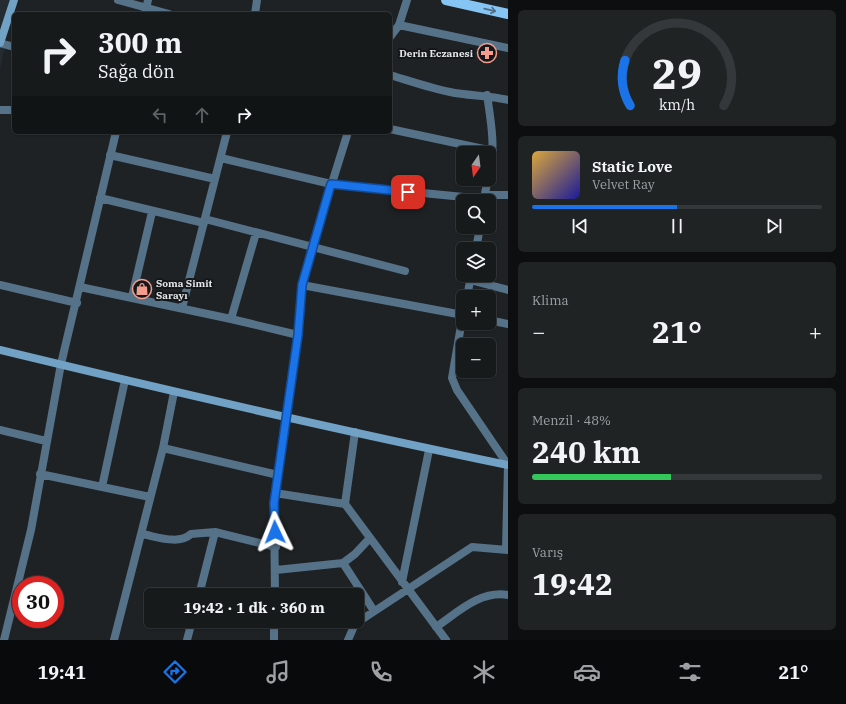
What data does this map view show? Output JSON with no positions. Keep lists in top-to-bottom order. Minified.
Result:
{"places":{"pharmacy":["Derin Eczanesi"],"shop":["Soma Simit Sarayı"]},"north":"bottom","page":{"turn":["300 m","Sağa dön"],"map_buttons":["+","−"],"song":["Static Love","Velvet Ray"],"tile":["Klima",["Menzil · 48%","240 km"],["Varış","19:42"]],"heat":["−","21°","+"],"limit":"30","trip":"19:42 · 1 dk · 360 m","tabs":["19:41","21°"],"gauge":["29","km/h"]}}
